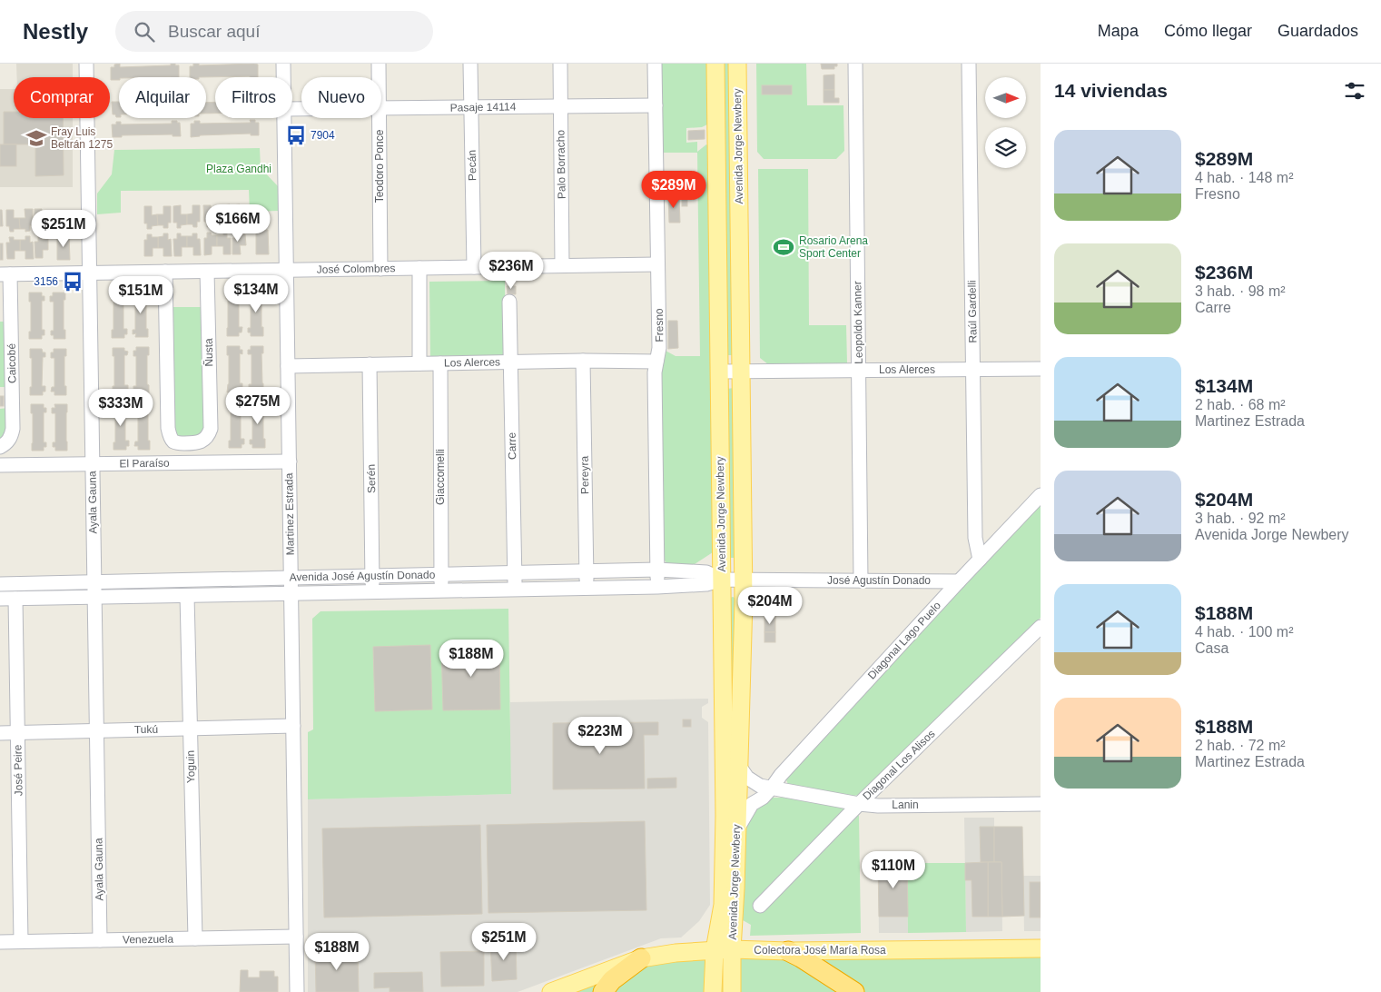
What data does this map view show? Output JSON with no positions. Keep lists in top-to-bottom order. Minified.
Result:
{"streets":{"main road":["Avenida Jorge Newbery","Colectora José María Rosa"],"street":["Pasaje 14114","Palo Borracho","Pecán","Teodoro Ponce","José Colombres","Raúl Gardelli","Leopoldo Kanner","Fresno","Ñusta","Los Alerces","Caicobé","Carre","El Paraíso","Pereyra","Giaccomelli","Serén","Ayala Gauna","Martinez Estrada","Avenida José Agustín Donado","José Agustín Donado","Diagonal Lago Puelo","Tukú","Diagonal Los Alisos","Yoguin","José Peire","Lanin","Venezuela"]},"crossings":[["Pasaje 14114","Palo Borracho"],["Pasaje 14114","Pecán"],["Pasaje 14114","Fresno"],["Avenida Jorge Newbery","Los Alerces"],["Avenida Jorge Newbery","Avenida José Agustín Donado"],["Avenida Jorge Newbery","José Agustín Donado"],["Avenida Jorge Newbery","Diagonal Lago Puelo"],["Avenida Jorge Newbery","Colectora José María Rosa"],["Palo Borracho","José Colombres"],["Pecán","José Colombres"],["Teodoro Ponce","José Colombres"],["José Colombres","Fresno"],["José Colombres","Ñusta"],["José Colombres","Caicobé"],["José Colombres","Ayala Gauna"],["José Colombres","Martinez Estrada"],["Raúl Gardelli","Los Alerces"],["Raúl Gardelli","Diagonal Lago Puelo"],["Leopoldo Kanner","Los Alerces"],["Leopoldo Kanner","José Agustín Donado"],["Fresno","Los Alerces"],["Fresno","Avenida José Agustín Donado"],["Los Alerces","Carre"],["Los Alerces","Pereyra"],["Los Alerces","Giaccomelli"],["Los Alerces","Serén"],["Los Alerces","Martinez Estrada"],["Carre","Avenida José Agustín Donado"],["El Paraíso","Ayala Gauna"],["El Paraíso","Martinez Estrada"],["Pereyra","Avenida José Agustín Donado"],["Giaccomelli","Avenida José Agustín Donado"],["Serén","Avenida José Agustín Donado"],["Ayala Gauna","Avenida José Agustín Donado"],["Ayala Gauna","Tukú"],["Ayala Gauna","Venezuela"],["Martinez Estrada","Avenida José Agustín Donado"],["Martinez Estrada","Tukú"],["Martinez Estrada","Venezuela"],["Avenida José Agustín Donado","José Agustín Donado"],["Avenida José Agustín Donado","Yoguin"],["Avenida José Agustín Donado","José Peire"],["José Agustín Donado","Diagonal Lago Puelo"],["Diagonal Lago Puelo","Lanin"],["Tukú","Yoguin"],["Tukú","José Peire"],["Diagonal Los Alisos","Lanin"],["Yoguin","Venezuela"],["José Peire","Venezuela"]],"parks":["Plaza Gandhi"],"places":{"bus stop":["7904","3156"],"school or university":["Fray Luis Beltrán 1275"],"sports":["Rosario Arena Sport Center"]},"north":"right","page":{"header":"Nestly","search":"Buscar aquí","nav":["Mapa","Cómo llegar","Guardados"],"heading":"14 viviendas","chip":["Comprar","Alquilar","Filtros","Nuevo"],"list":[{"name":"$289M","note":"4 hab. · 148 m² · Fresno"},{"name":"$236M","note":"3 hab. · 98 m² · Carre"},{"name":"$134M","note":"2 hab. · 68 m² · Martinez Estrada"},{"name":"$204M","note":"3 hab. · 92 m² · Avenida Jorge Newbery"},{"name":"$188M","note":"4 hab. · 100 m² · Casa"},{"name":"$188M","note":"2 hab. · 72 m² · Martinez Estrada"}],"price":["$289M","$166M","$251M","$236M","$134M","$151M","$275M","$333M","$204M","$188M","$223M","$110M","$251M","$188M"]}}
